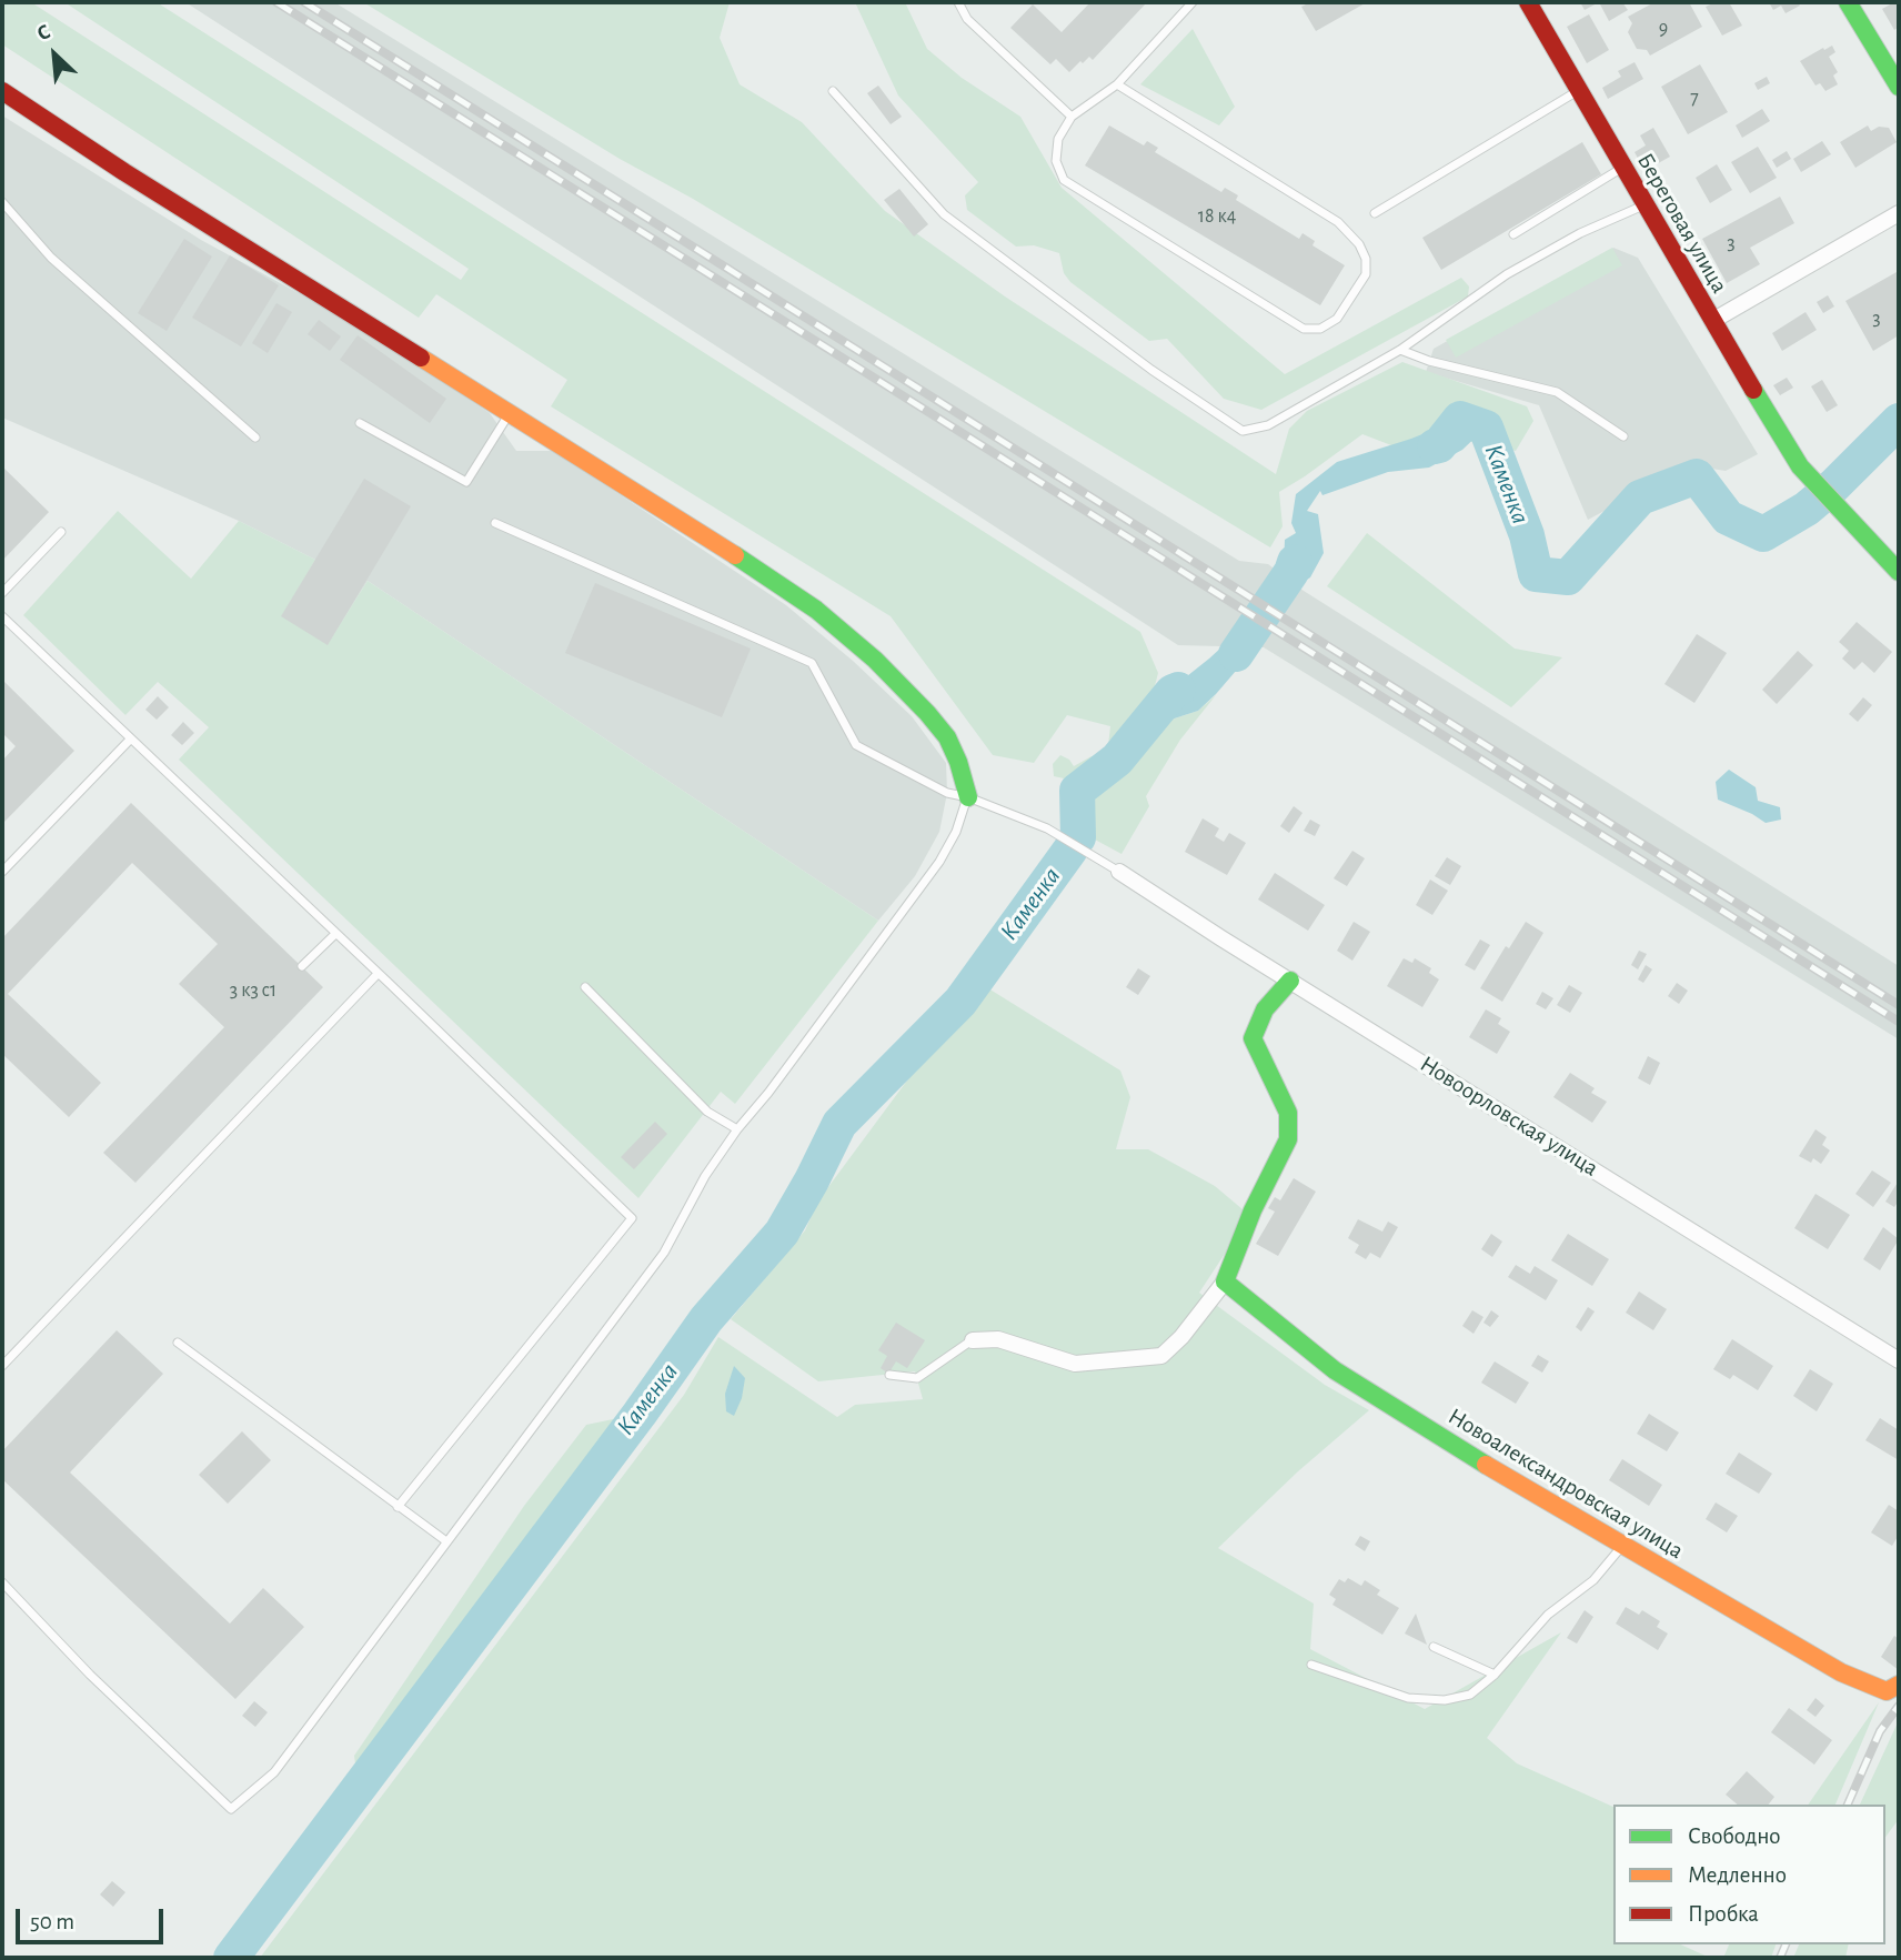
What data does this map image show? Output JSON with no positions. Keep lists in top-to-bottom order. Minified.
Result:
{"streets":{"street":["Береговая улица","Новоорловская улица","Новоалександровская улица"]},"water":["Каменка"],"house_numbers":["9","7","18 к4","3","3","3 к3 с1"],"legend":["Свободно","Медленно","Пробка"],"scale_bar":"50 m","north":"top left"}
